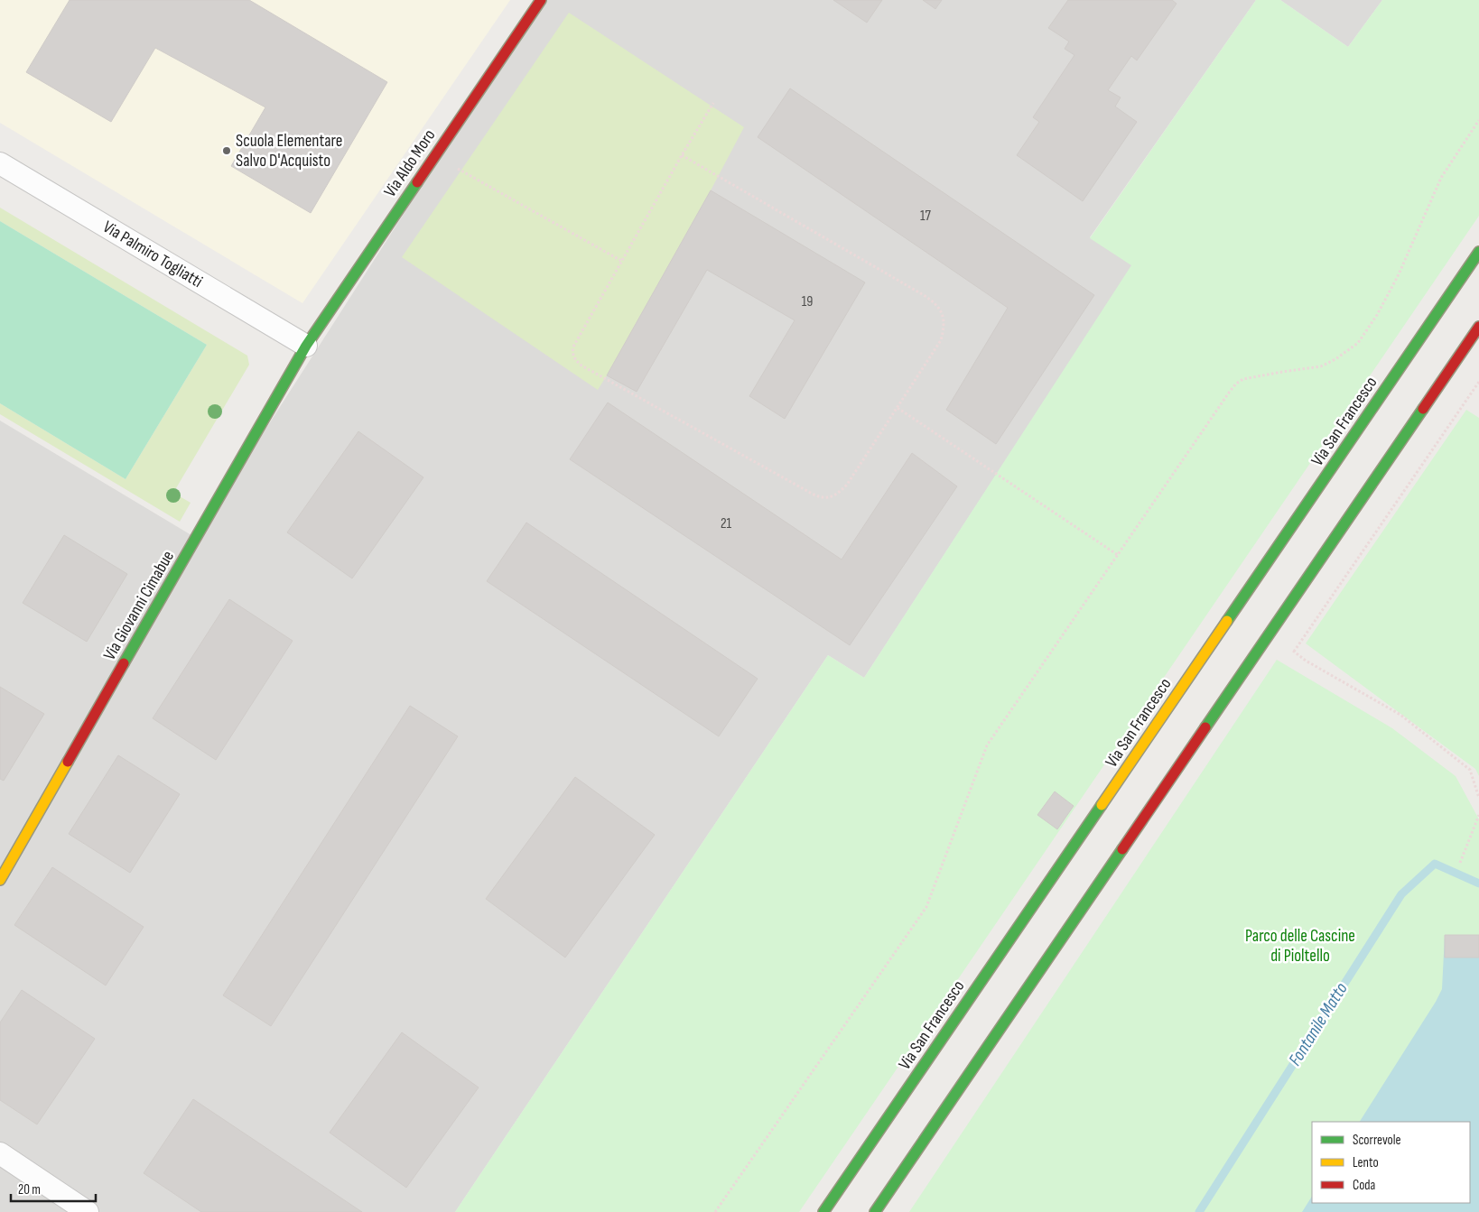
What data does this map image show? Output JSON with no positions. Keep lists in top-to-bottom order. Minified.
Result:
{"streets":{"street":["Via Aldo Moro","Via Palmiro Togliatti","Via San Francesco","Via Giovanni Cimabue"]},"crossings":[["Via Aldo Moro","Via Palmiro Togliatti"],["Via Aldo Moro","Via Giovanni Cimabue"],["Via Palmiro Togliatti","Via Giovanni Cimabue"]],"water":["Fontanile Matto"],"parks":["Parco delle Cascine di Pioltello"],"places":["Scuola Elementare Salvo D'Acquisto"],"house_numbers":["17","19","21"],"legend":["Scorrevole","Lento","Coda"],"scale_bar":"20 m"}
